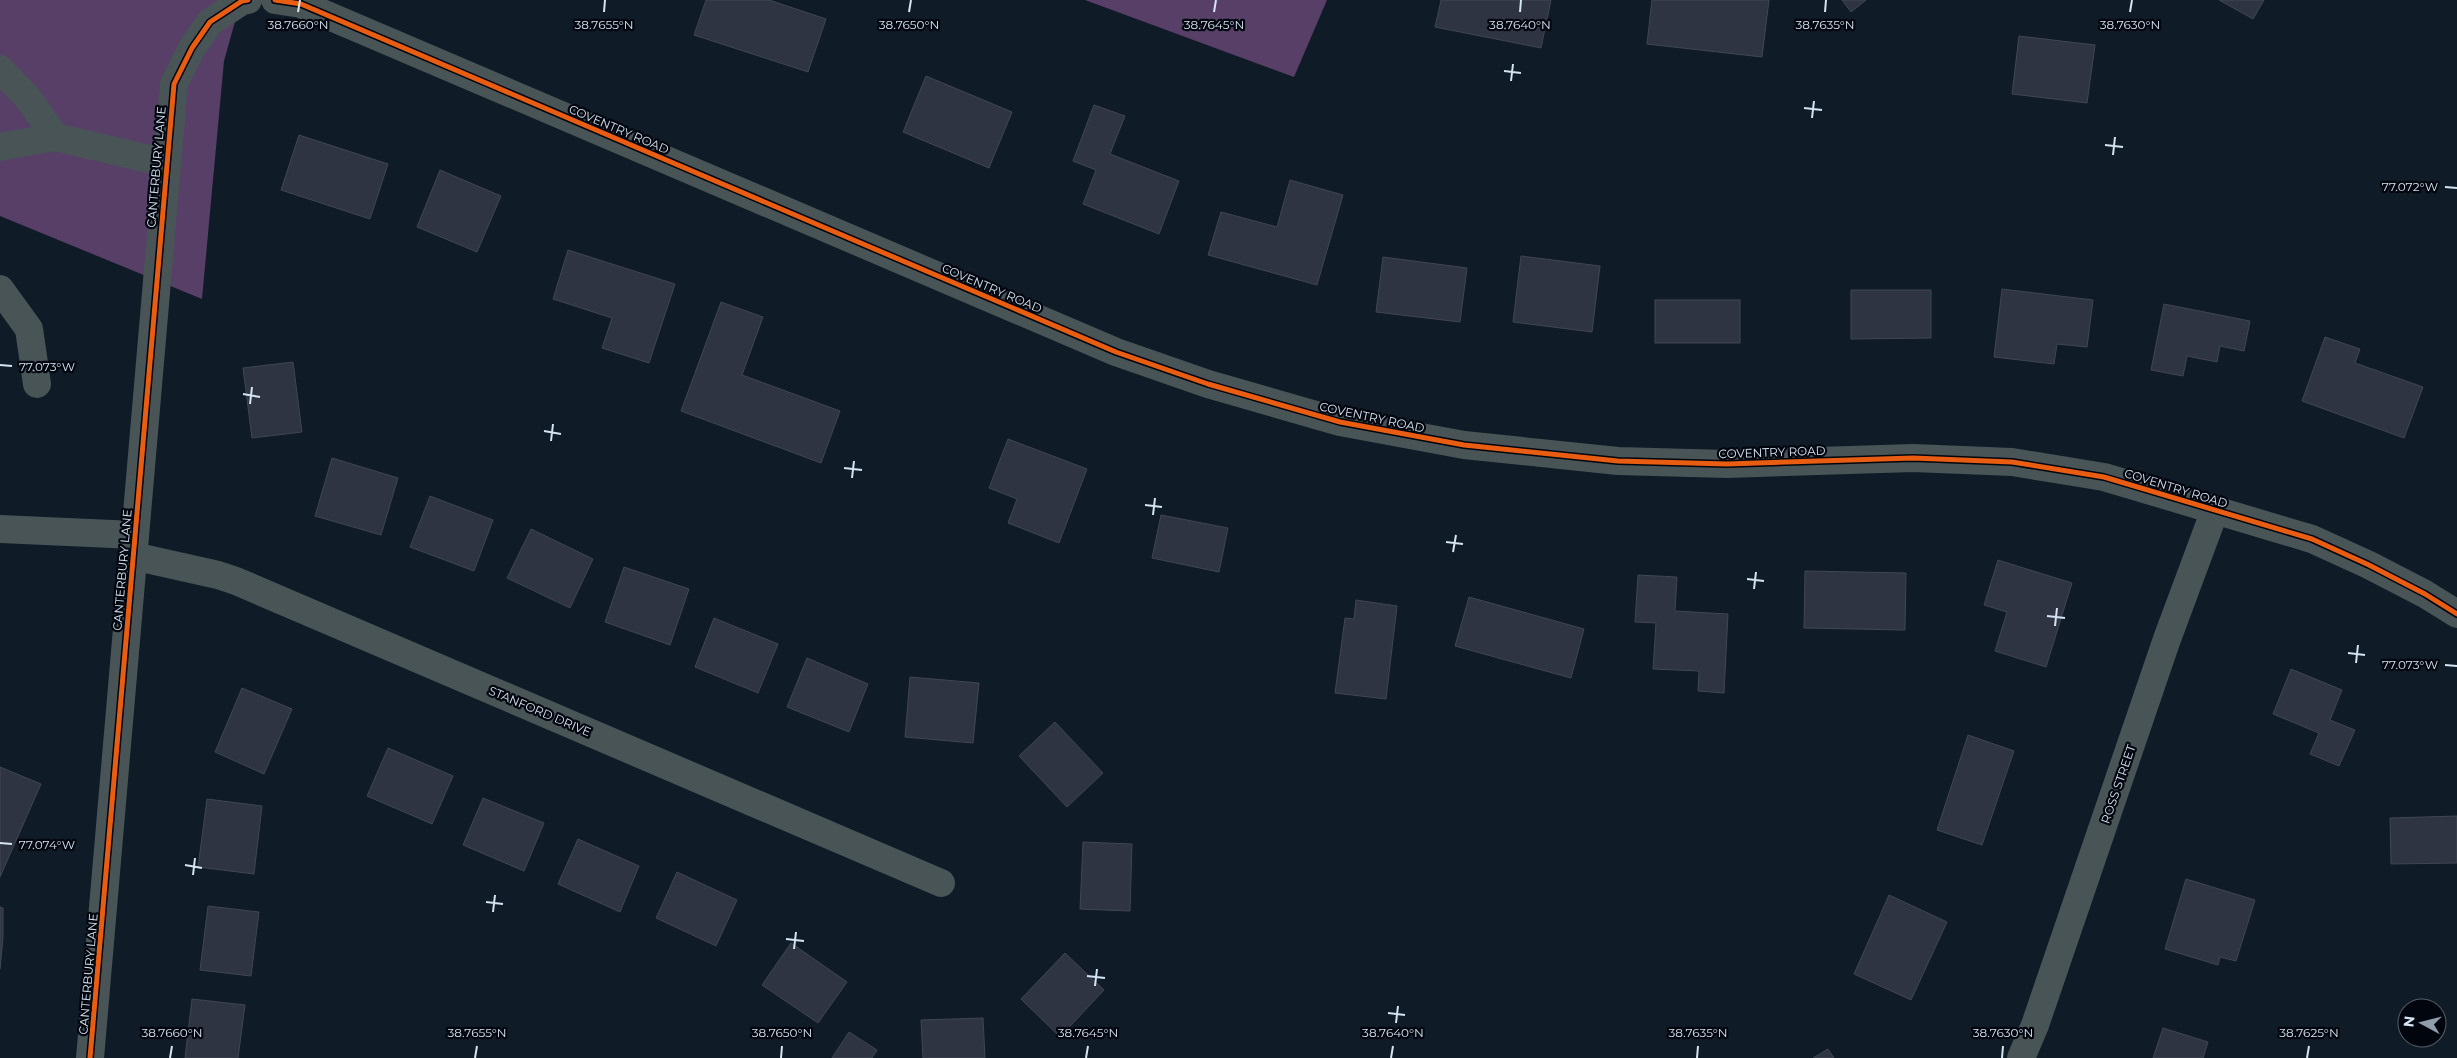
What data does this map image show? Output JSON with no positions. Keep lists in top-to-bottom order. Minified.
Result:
{"streets":{"street":["COVENTRY ROAD","CANTERBURY LANE","STANFORD DRIVE","ROSS STREET"]},"crossings":[["COVENTRY ROAD","ROSS STREET"],["CANTERBURY LANE","STANFORD DRIVE"]],"north":"left","coordinates":["38.7660°N","38.7655°N","38.7650°N","38.7645°N","38.7640°N","38.7635°N","38.7630°N","77.072°W","77.073°W","77.074°W","38.7625°N"]}
